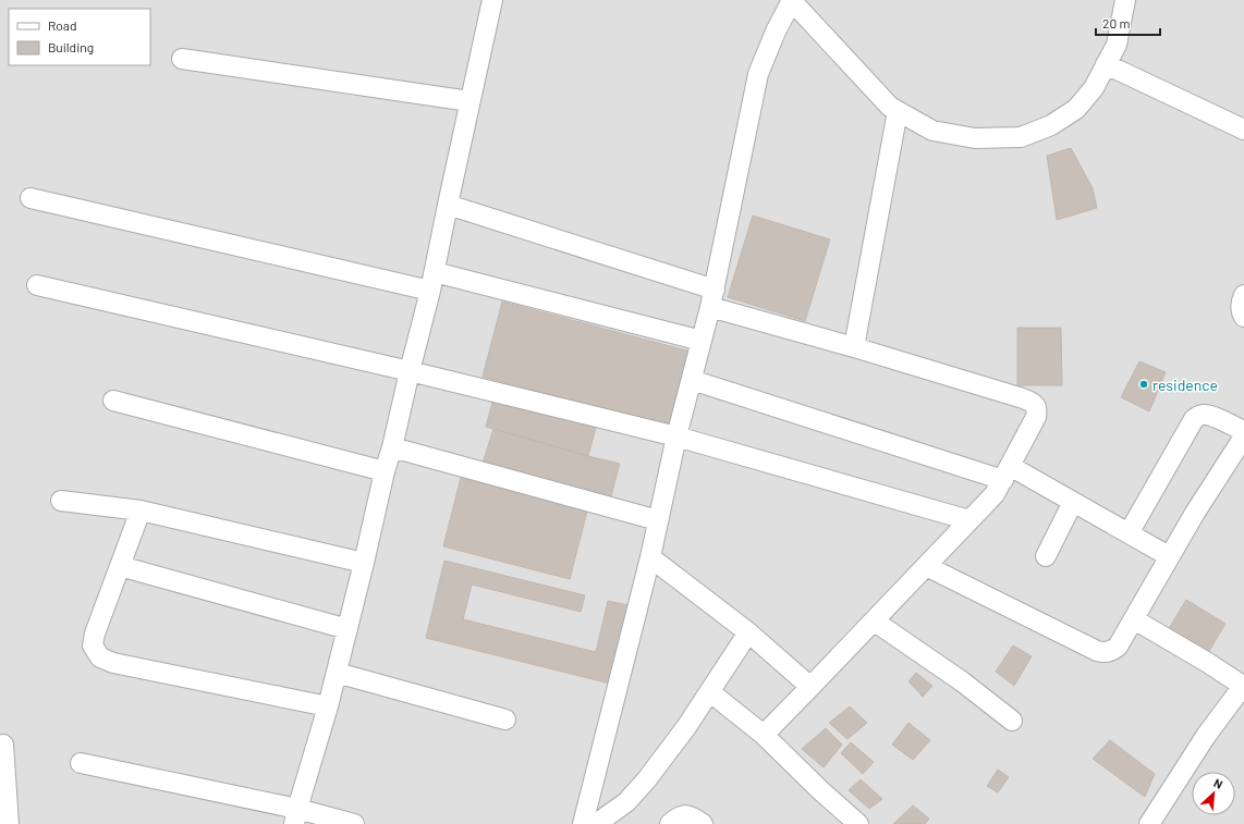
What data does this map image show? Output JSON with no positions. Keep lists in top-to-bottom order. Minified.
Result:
{"places":["residence"],"legend":["Road","Building"],"scale_bar":"20 m","north":"top right"}
